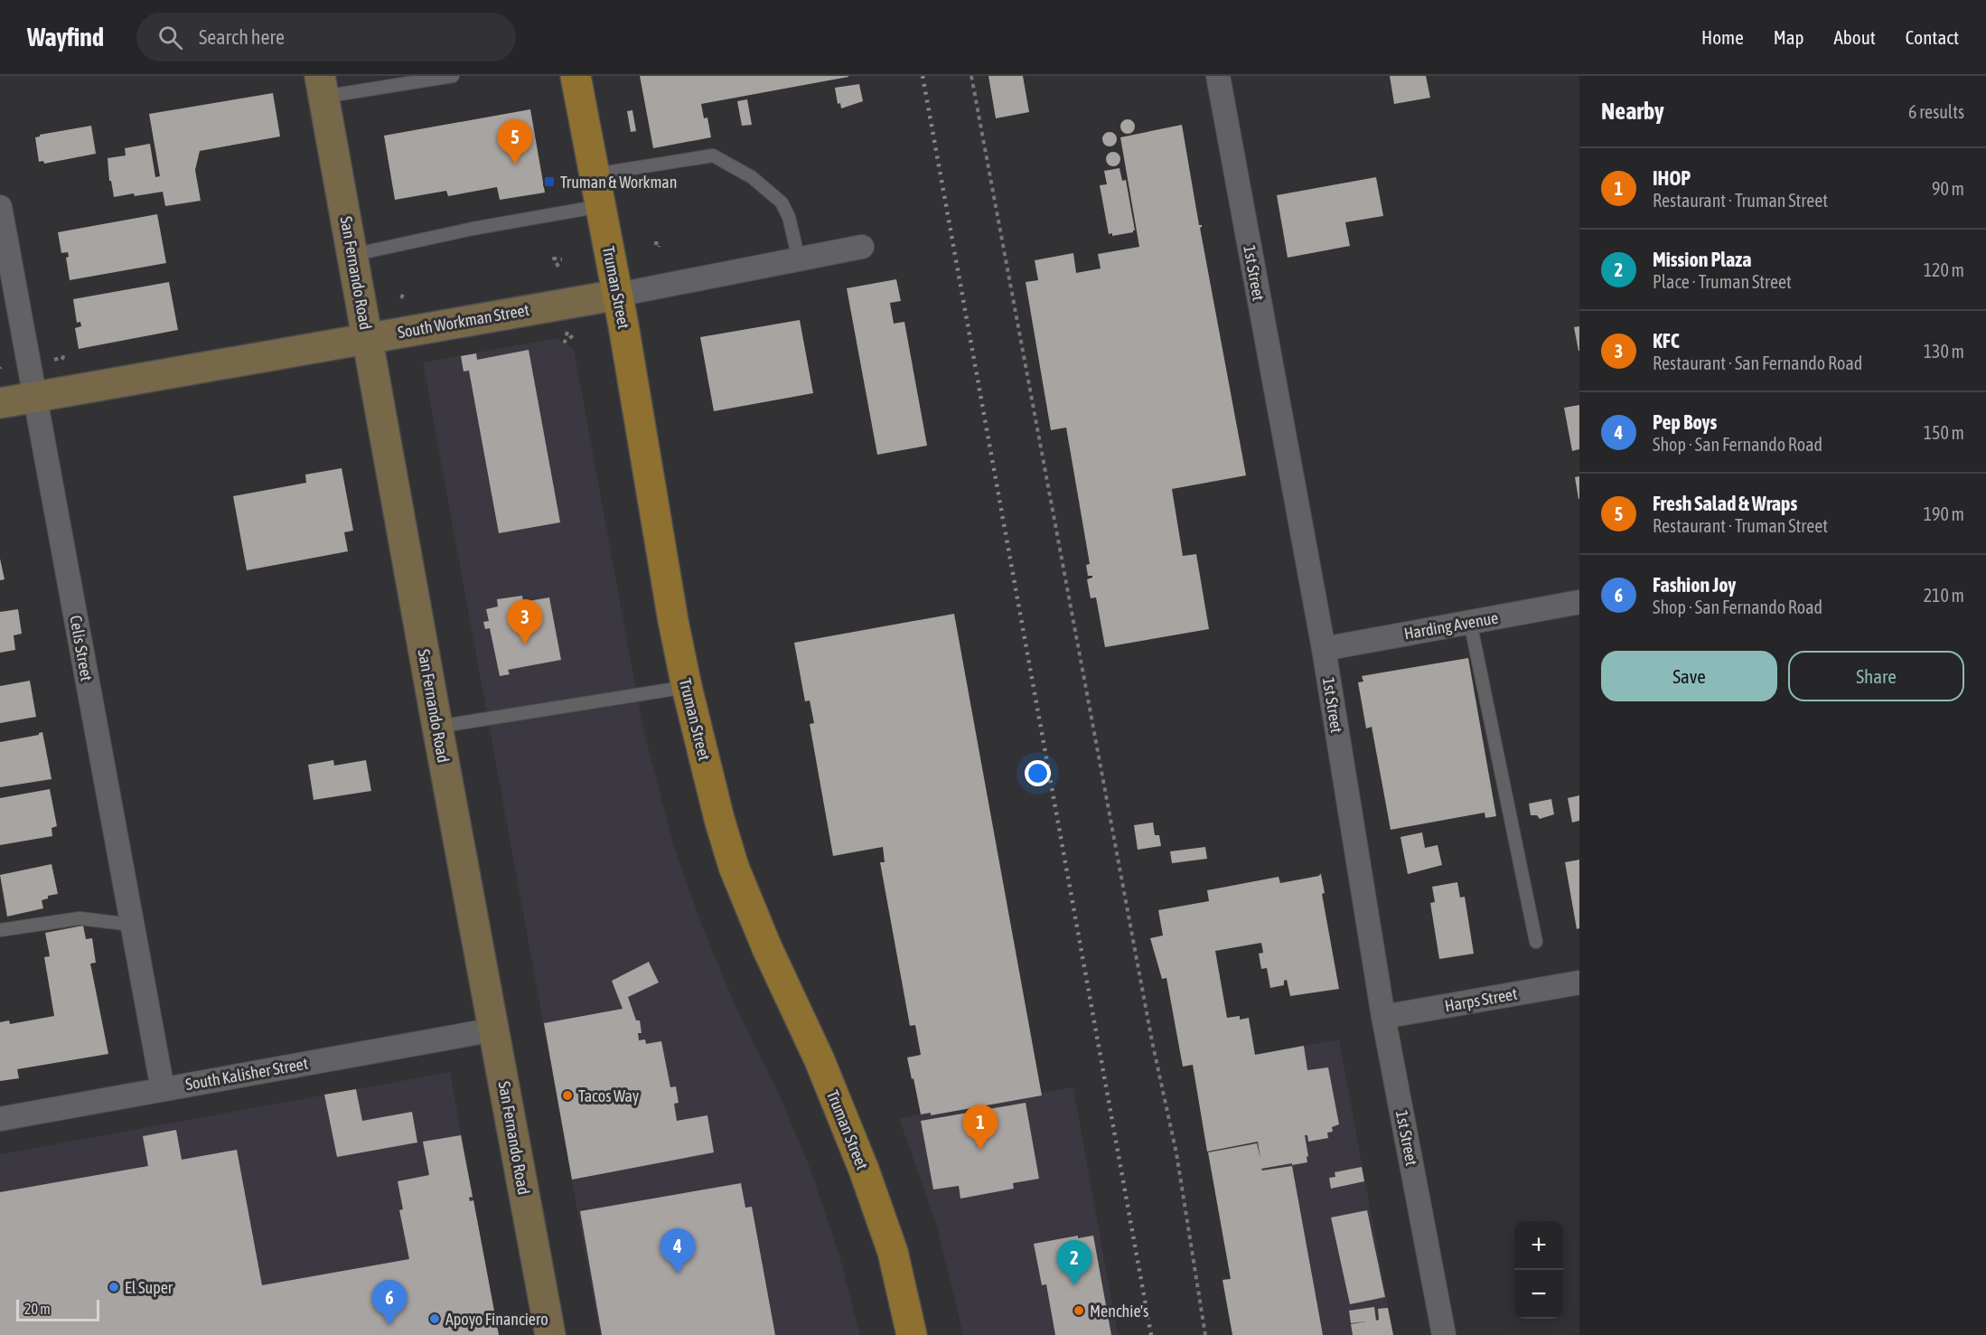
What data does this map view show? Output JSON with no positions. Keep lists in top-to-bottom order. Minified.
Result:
{"streets":{"main road":["San Fernando Road","Truman Street","South Workman Street"],"street":["1st Street","Harding Avenue","Celis Street","Harps Street","South Kalisher Street"]},"crossings":[["San Fernando Road","South Workman Street"],["San Fernando Road","South Kalisher Street"],["1st Street","Harding Avenue"],["1st Street","Harps Street"],["Truman Street","South Workman Street"],["South Workman Street","Celis Street"],["Celis Street","South Kalisher Street"]],"places":{"transit":["Truman & Workman"],"other":["Tacos Way","El Super","Menchie's","Apoyo Financiero"]},"scale_bar":"20 m","page":{"header":"Wayfind","search":"Search here","nav":["Home","Map","About","Contact"],"heading":["Nearby","6 results"],"pins":["5","3","1","4","2","6"],"list":[{"mark":"1","name":"IHOP","note":"Restaurant · Truman Street","value":"90 m"},{"mark":"2","name":"Mission Plaza","note":"Place · Truman Street","value":"120 m"},{"mark":"3","name":"KFC","note":"Restaurant · San Fernando Road","value":"130 m"},{"mark":"4","name":"Pep Boys","note":"Shop · San Fernando Road","value":"150 m"},{"mark":"5","name":"Fresh Salad & Wraps","note":"Restaurant · Truman Street","value":"190 m"},{"mark":"6","name":"Fashion Joy","note":"Shop · San Fernando Road","value":"210 m"}],"buttons":["Save","Share"],"map_buttons":["+","−"],"scale":"20 m"}}
